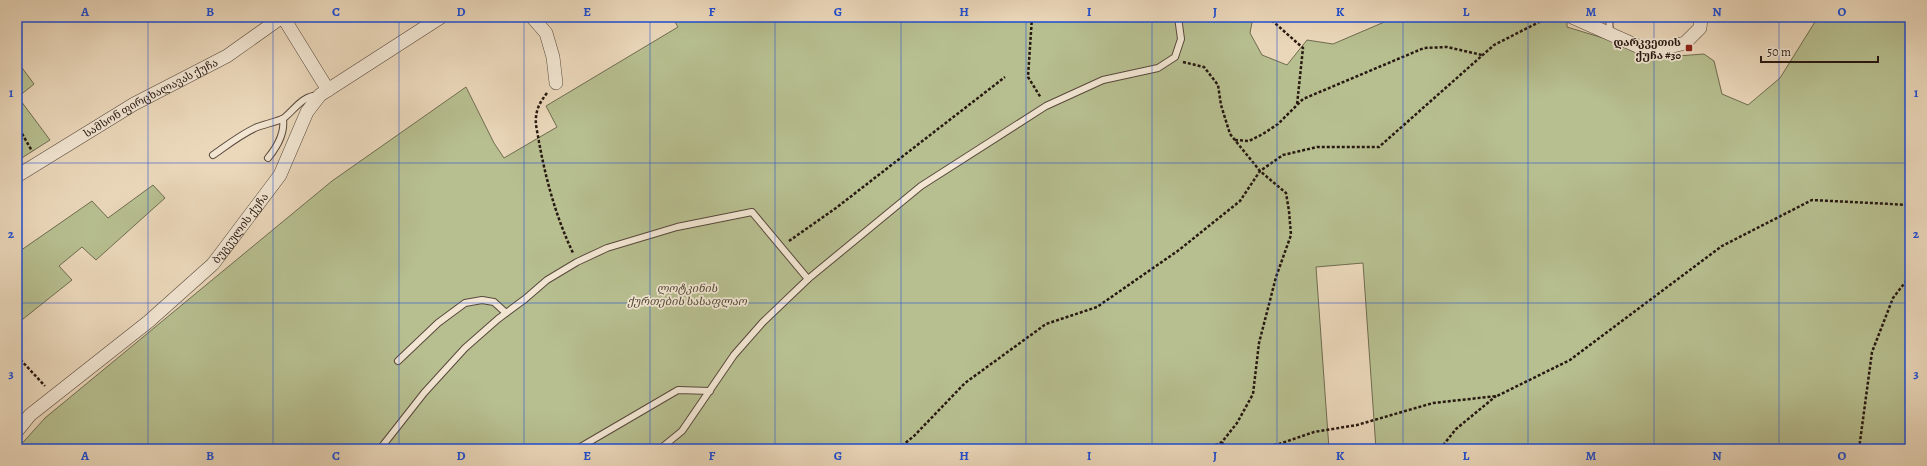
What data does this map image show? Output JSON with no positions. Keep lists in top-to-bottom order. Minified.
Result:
{"streets":{"street":["სამსონ ფირცხალავას ქუჩა","ბუგეულის ქუჩა"]},"parks":["ლოტკინის ქურთების სასაფლაო"],"places":{"transit":["დარკვეთის ქუჩა #30"]},"scale_bar":"50 m","grid":{"columns":["A","B","C","D","E","F","G","H","I","J","K","L","M","N","O"],"rows":["1","2","3"]}}
